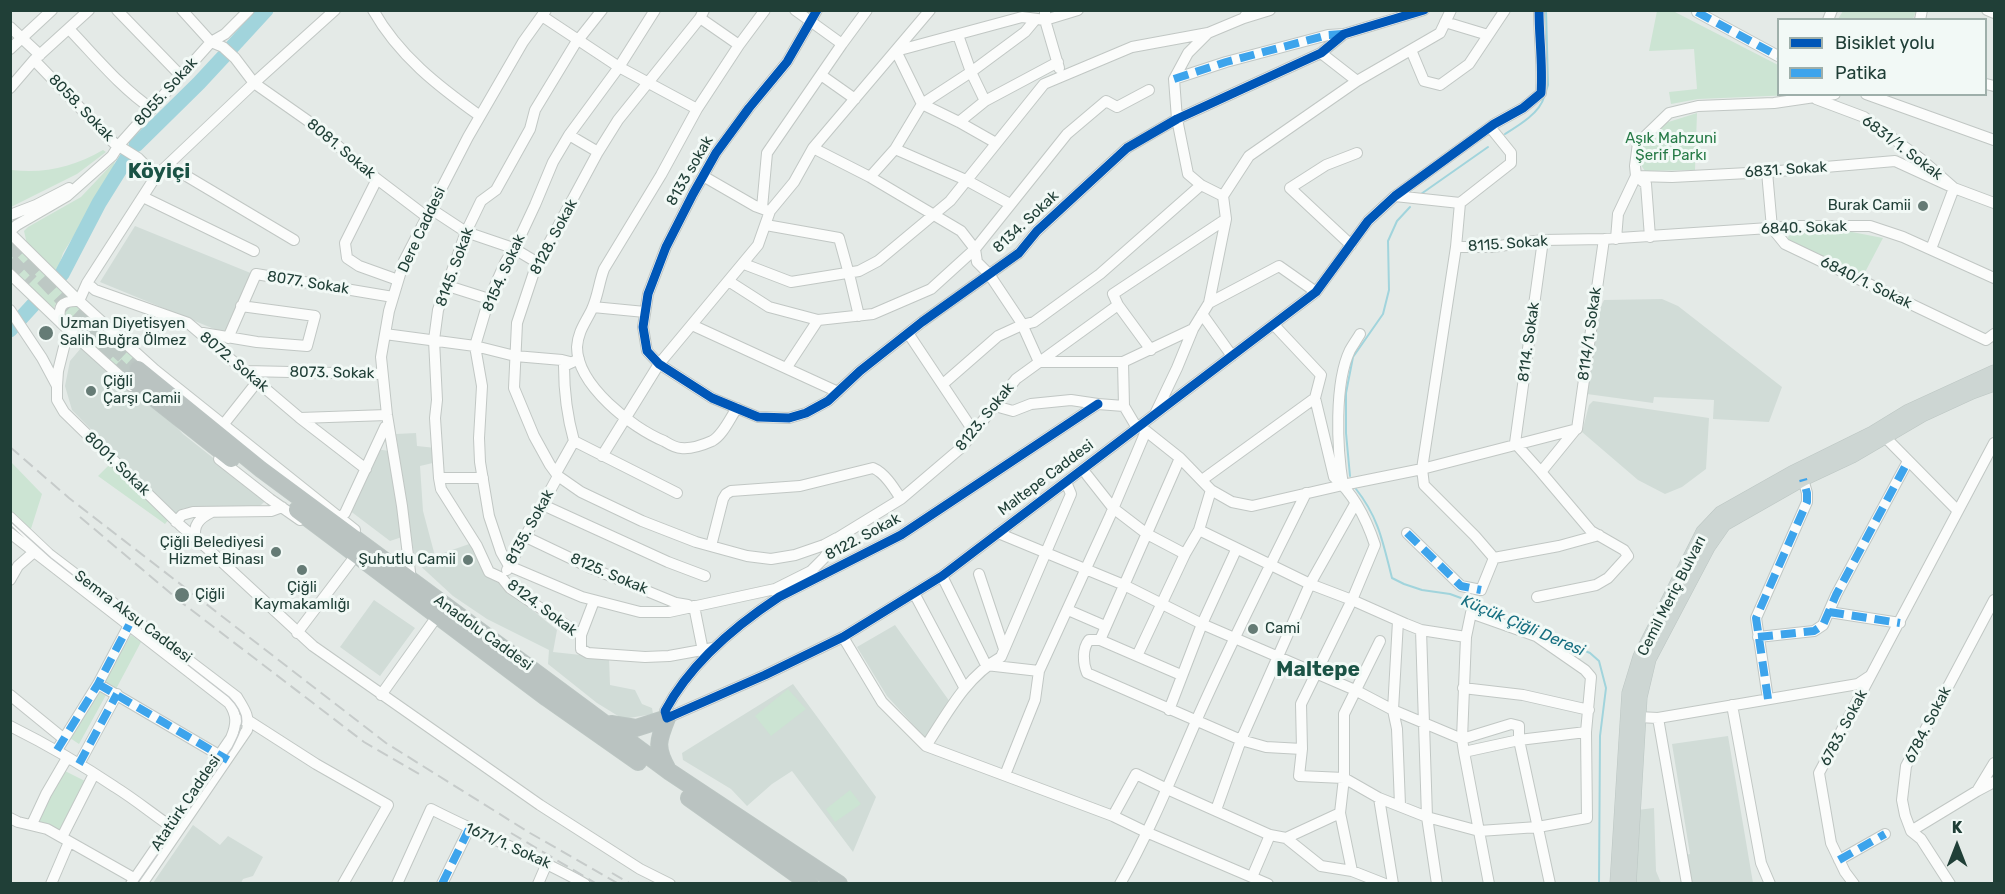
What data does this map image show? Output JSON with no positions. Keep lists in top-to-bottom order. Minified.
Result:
{"streets":{"highway":["Anadolu Caddesi"],"main road":["Cemil Meriç Bulvarı"],"street":["8055. Sokak","8058. Sokak","6831/1. Sokak","8081. Sokak","6831. Sokak","8133 sokak","8134. Sokak","6840. Sokak","Dere Caddesi","8128. Sokak","8115. Sokak","8145. Sokak","8154. Sokak","8077. Sokak","6840/1. Sokak","8114/1. Sokak","8114. Sokak","8072. Sokak","8073. Sokak","8123. Sokak","8001. Sokak","Maltepe Caddesi","8135. Sokak","8122. Sokak","8125. Sokak","8124. Sokak","Semra Aksu Caddesi","6784. Sokak","6783. Sokak","Atatürk Caddesi","1671/1. Sokak"]},"crossings":[["8055. Sokak","8058. Sokak"],["8055. Sokak","8081. Sokak"],["6831/1. Sokak","6831. Sokak"],["8081. Sokak","Dere Caddesi"],["8081. Sokak","8128. Sokak"],["8081. Sokak","8145. Sokak"],["8081. Sokak","8154. Sokak"],["8133 sokak","8134. Sokak"],["6840. Sokak","8115. Sokak"],["6840. Sokak","6840/1. Sokak"],["6840. Sokak","8114/1. Sokak"],["Dere Caddesi","8077. Sokak"],["Dere Caddesi","8073. Sokak"],["Dere Caddesi","Anadolu Caddesi"],["8128. Sokak","8123. Sokak"],["8128. Sokak","8135. Sokak"],["8115. Sokak","8114/1. Sokak"],["8115. Sokak","8114. Sokak"],["8145. Sokak","8135. Sokak"],["8145. Sokak","8124. Sokak"],["8154. Sokak","8123. Sokak"],["8154. Sokak","8135. Sokak"],["8072. Sokak","8073. Sokak"],["8123. Sokak","8135. Sokak"],["8123. Sokak","8125. Sokak"],["Maltepe Caddesi","8122. Sokak"],["8135. Sokak","8125. Sokak"],["8135. Sokak","8124. Sokak"],["8122. Sokak","8124. Sokak"],["Semra Aksu Caddesi","Atatürk Caddesi"]],"districts":["Köyiçi","Maltepe"],"water":["Küçük Çiğli Deresi"],"parks":["Aşık Mahzuni Şerif Parkı"],"places":["Burak Camii","Uzman Diyetisyen Salih Buğra Ölmez","Çiğli Çarşı Camii","Çiğli Belediyesi Hizmet Binası","Şuhutlu Camii","Çiğli Kaymakamlığı","Çiğli","Cami"],"legend":["Bisiklet yolu","Patika"],"north":"top"}
